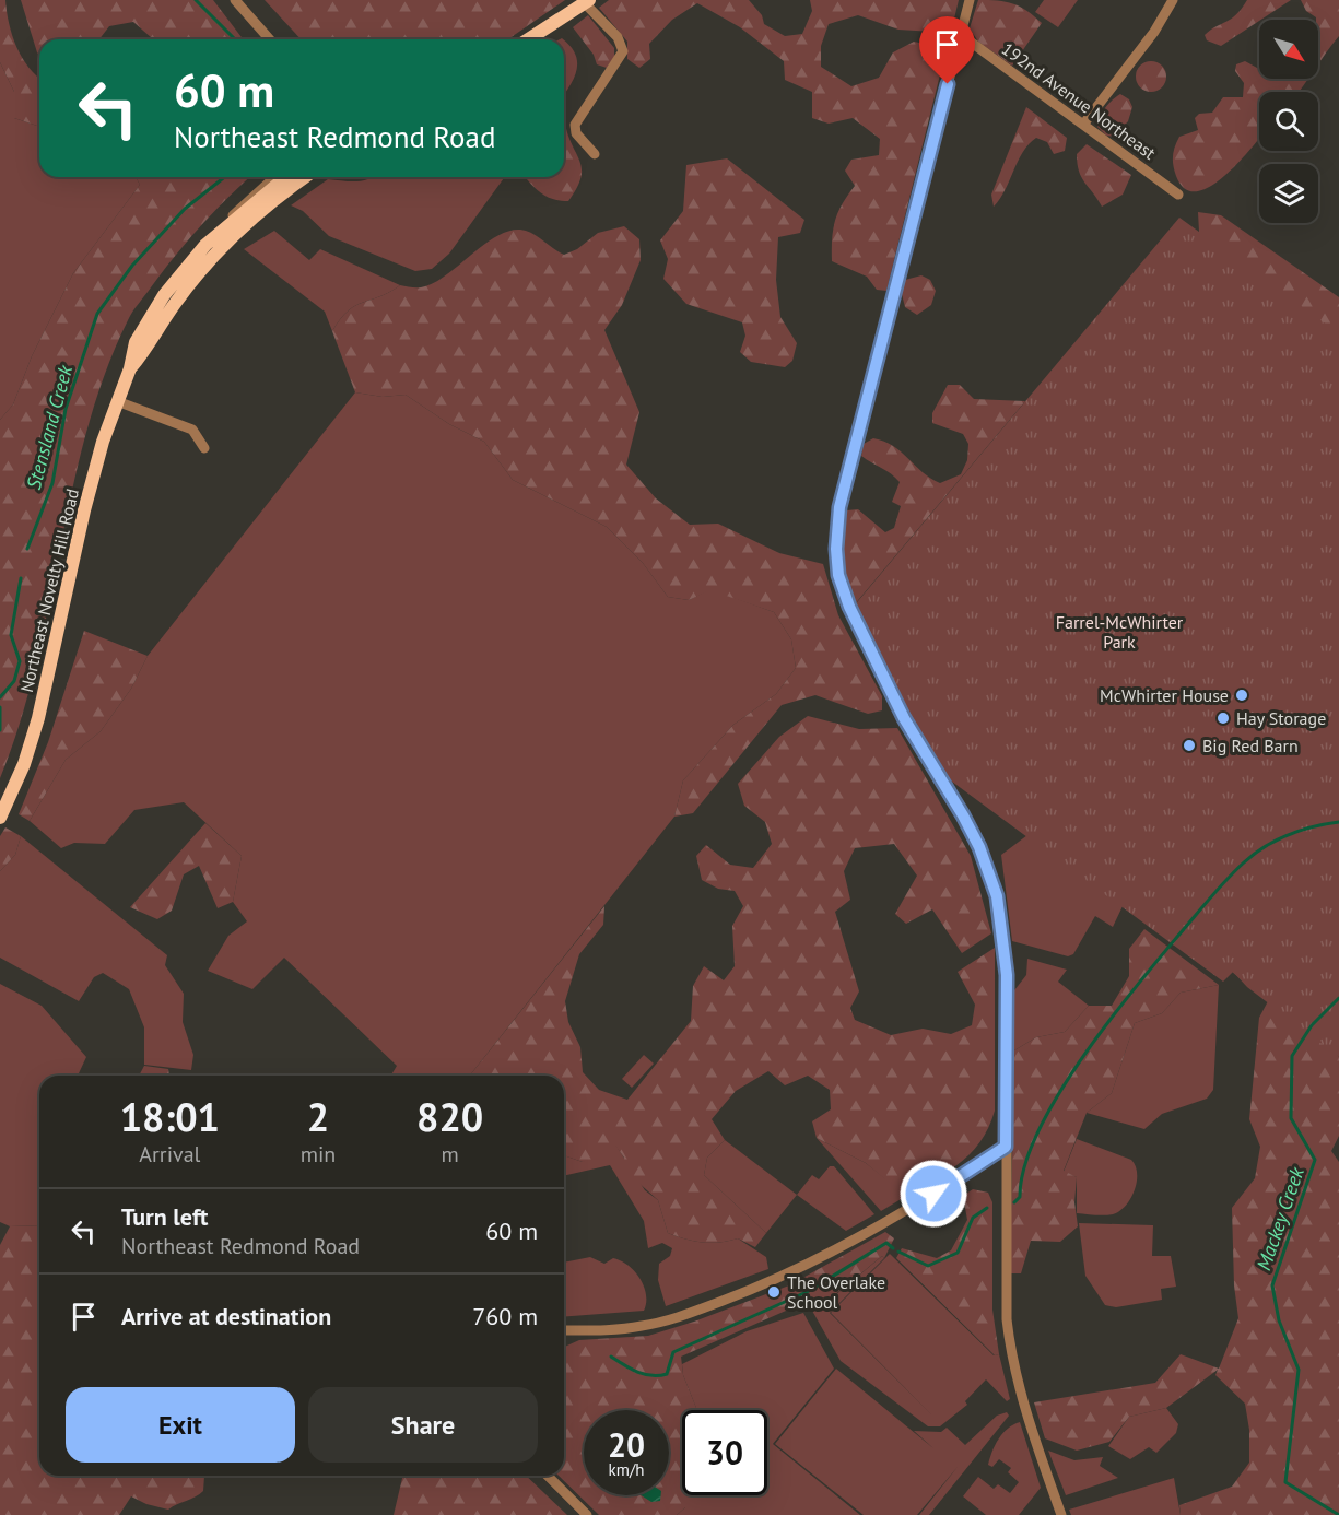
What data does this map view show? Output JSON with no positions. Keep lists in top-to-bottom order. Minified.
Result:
{"streets":{"main road":["Northeast Novelty Hill Road"],"street":["192nd Avenue Northeast"]},"water":["Stensland Creek","Mackey Creek"],"parks":["Farrel-McWhirter Park"],"places":["McWhirter House","Hay Storage","Big Red Barn","The Overlake School"],"north":"bottom right","page":{"turn":["60 m","Northeast Redmond Road"],"eta":["18:01","Arrival","2","min","820","m"],"list":[{"name":"Turn left","note":"Northeast Redmond Road","value":"60 m"},{"name":"Arrive at destination","value":"760 m"}],"buttons":["Exit","Share"],"speed":"20 km/h","limit":"30"}}
